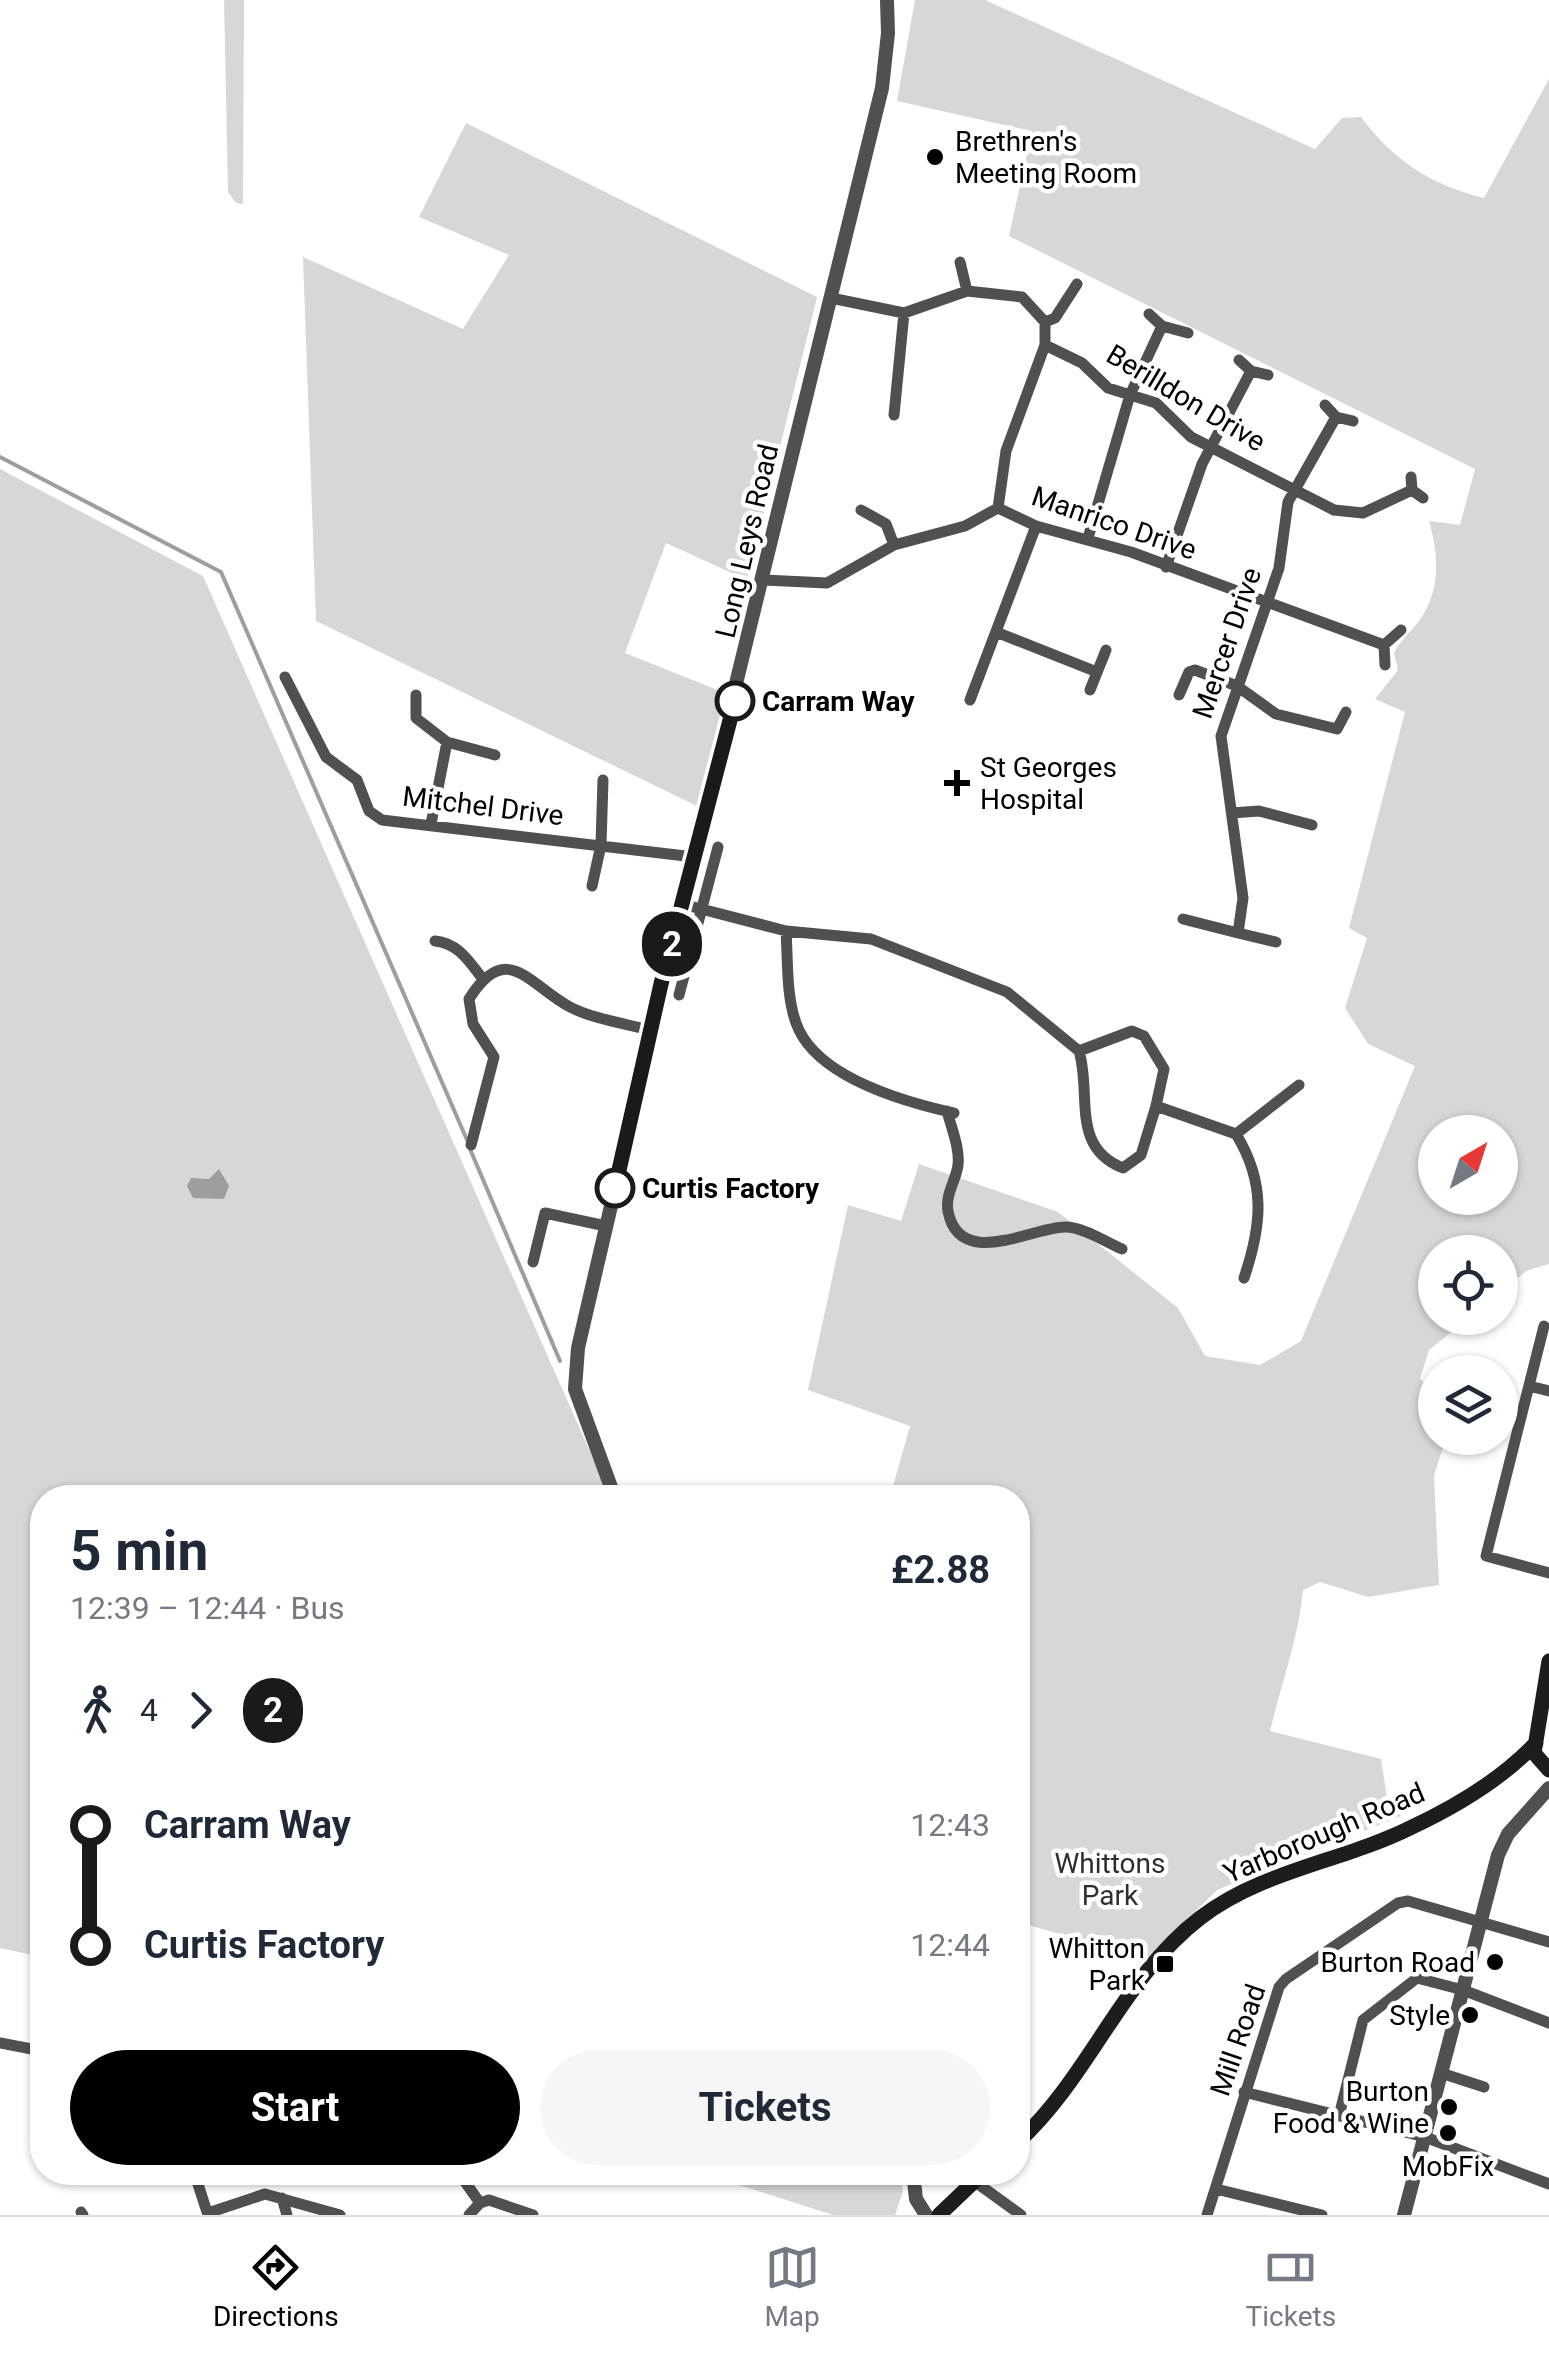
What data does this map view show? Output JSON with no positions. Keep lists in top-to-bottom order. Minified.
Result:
{"streets":{"main road":["Yarborough Road"],"street":["Berilldon Drive","Manrico Drive","Long Leys Road","Mercer Drive","Mitchel Drive","Mill Road"]},"crossings":[["Berilldon Drive","Mercer Drive"],["Manrico Drive","Mercer Drive"],["Long Leys Road","Mitchel Drive"]],"parks":["Whittons Park"],"places":{"other":["Brethren's Meeting Room","Carram Way","Curtis Factory","Burton Road","Style","Burton Food & Wine","MobFix"],"health":["St Georges Hospital"],"transit":["Whitton Park"]},"lines":["bus line 2"],"north":"top right","page":{"on_map":"2","heading":["5 min","12:39 – 12:44 · Bus","£2.88"],"legs":["4","2"],"list":[{"name":"Carram Way","value":"12:43"},{"name":"Curtis Factory","value":"12:44"}],"buttons":["Start","Tickets"],"tabs":["Directions","Map","Tickets"]}}
